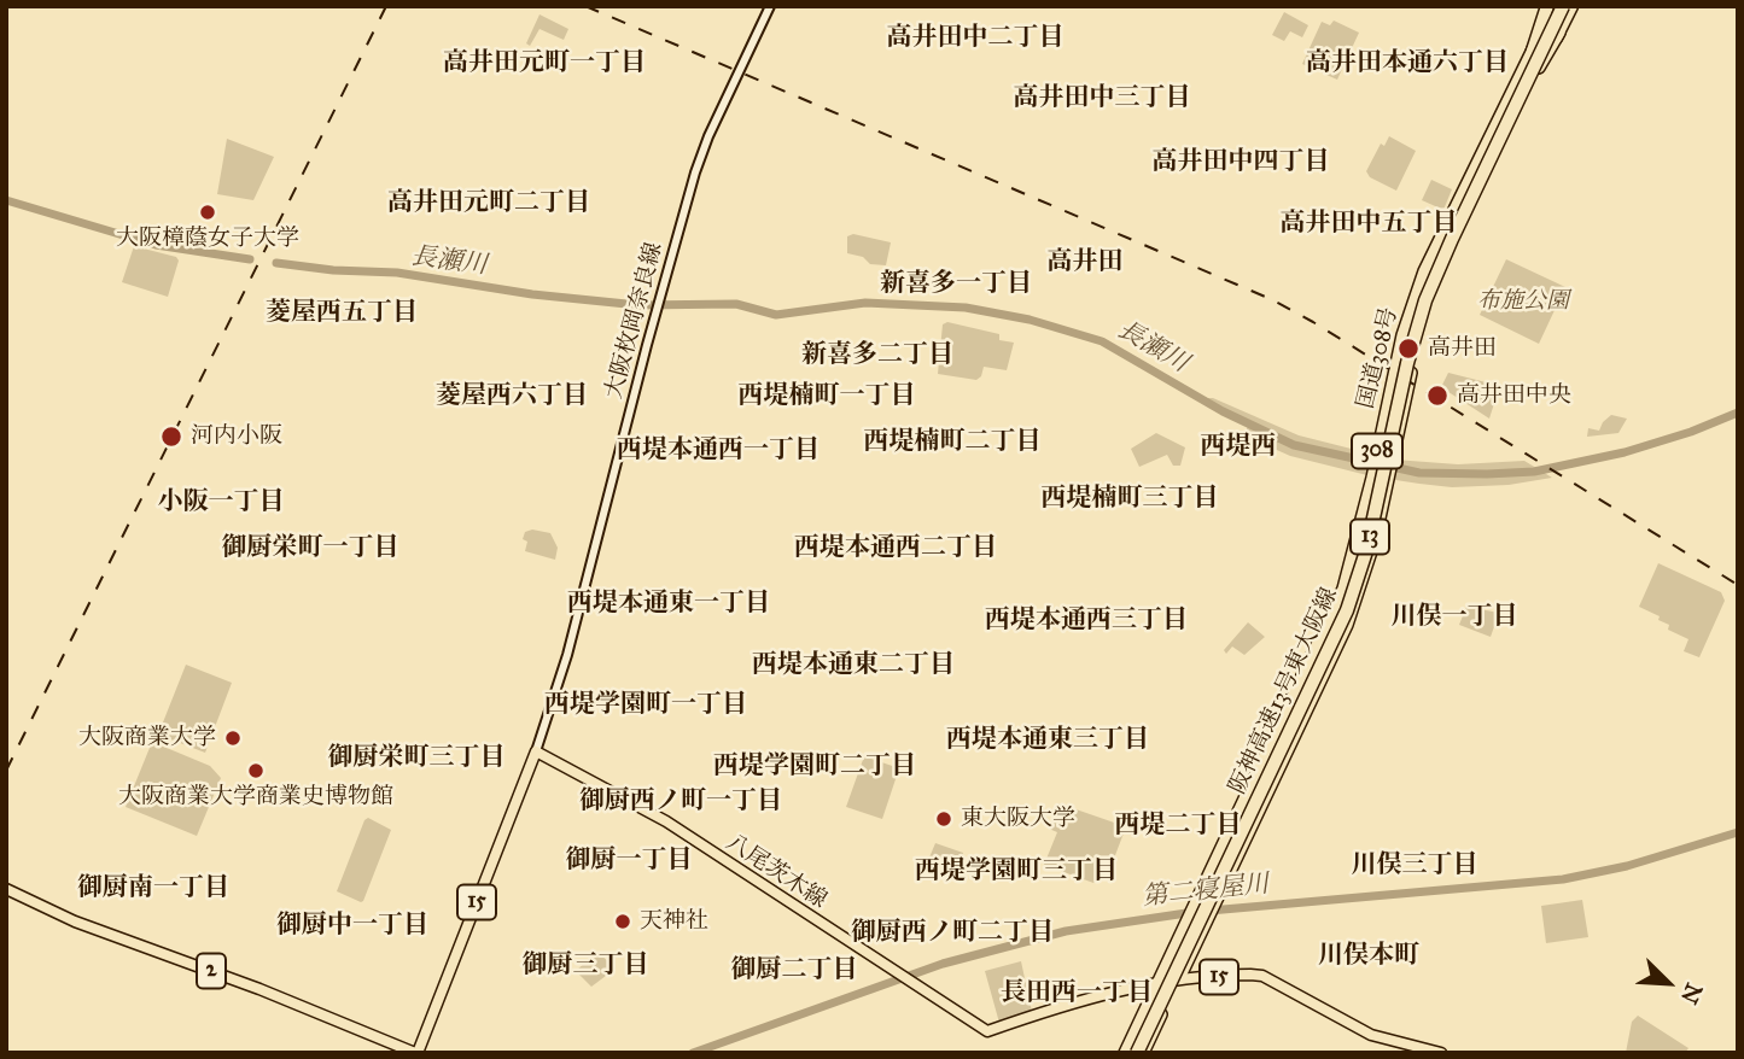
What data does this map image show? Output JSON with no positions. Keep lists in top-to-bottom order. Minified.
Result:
{"streets":{"highway":["国道308号","308","13","阪神高速13号東大阪線"],"main road":["大阪枚岡奈良線","八尾茨木線","15","2"]},"crossings":[["大阪枚岡奈良線","八尾茨木線"],["大阪枚岡奈良線","15"],["国道308号","阪神高速13号東大阪線"],["国道308号","八尾茨木線"],["八尾茨木線","15"],["15","2"]],"districts":["高井田中二丁目","高井田元町一丁目","高井田本通六丁目","高井田中三丁目","高井田中四丁目","高井田元町二丁目","高井田中五丁目","高井田","新喜多一丁目","菱屋西五丁目","新喜多二丁目","菱屋西六丁目","西堤楠町一丁目","西堤楠町二丁目","西堤西","西堤本通西一丁目","西堤楠町三丁目","小阪一丁目","御厨栄町一丁目","西堤本通西二丁目","西堤本通東一丁目","川俣一丁目","西堤本通西三丁目","西堤本通東二丁目","西堤学園町一丁目","西堤本通東三丁目","御厨栄町三丁目","西堤学園町二丁目","御厨西ノ町一丁目","西堤二丁目","御厨一丁目","川俣三丁目","西堤学園町三丁目","御厨南一丁目","御厨中一丁目","御厨西ノ町二丁目","川俣本町","御厨三丁目","御厨二丁目","長田西一丁目"],"water":["長瀬川","第二寝屋川"],"parks":["布施公園"],"places":["大阪樟蔭女子大学","高井田","高井田中央","河内小阪","大阪商業大学","大阪商業大学商業史博物館","東大阪大学","天神社"],"north":"bottom right"}
